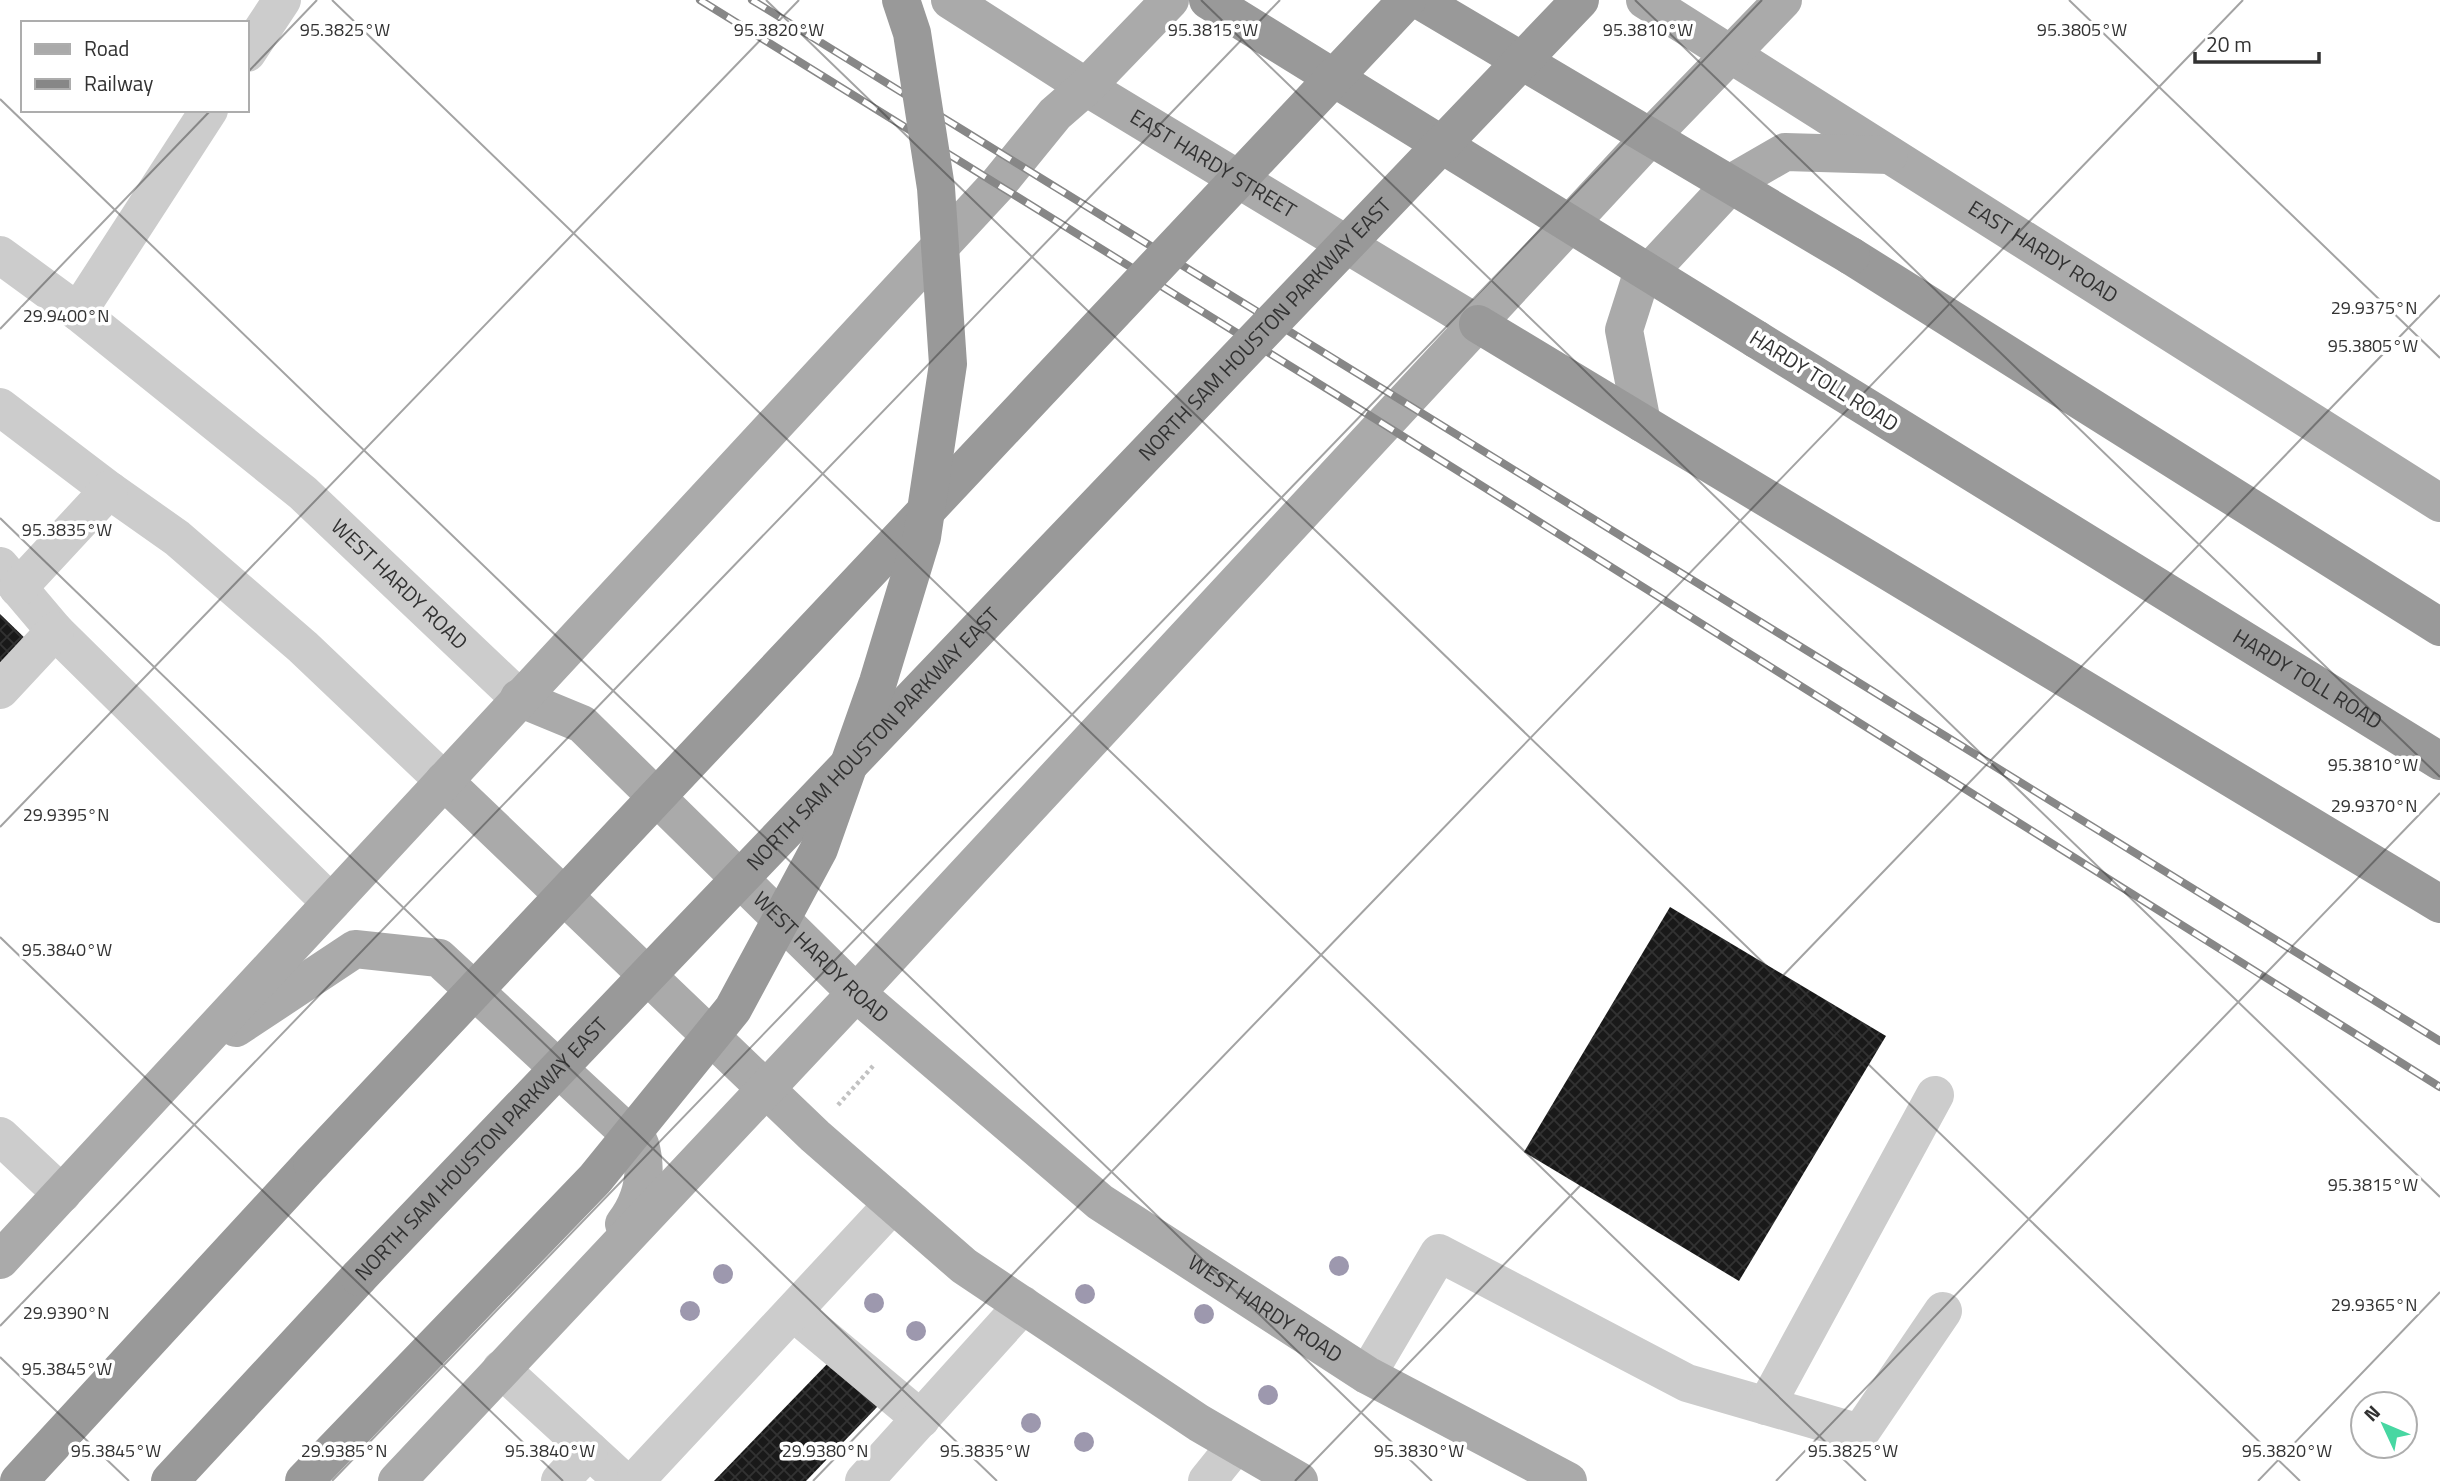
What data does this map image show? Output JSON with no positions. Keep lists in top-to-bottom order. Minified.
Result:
{"streets":{"highway":["NORTH SAM HOUSTON PARKWAY EAST","HARDY TOLL ROAD"],"main road":["EAST HARDY STREET","EAST HARDY ROAD","WEST HARDY ROAD"]},"legend":["Road","Railway"],"scale_bar":"20 m","north":"top left","coordinates":["95.3825°W","95.3820°W","95.3815°W","95.3810°W","95.3805°W","29.9375°N","29.9400°N","95.3835°W","29.9370°N","29.9395°N","95.3840°W","29.9365°N","29.9390°N","95.3845°W","29.9385°N","29.9380°N","95.3830°W"]}
